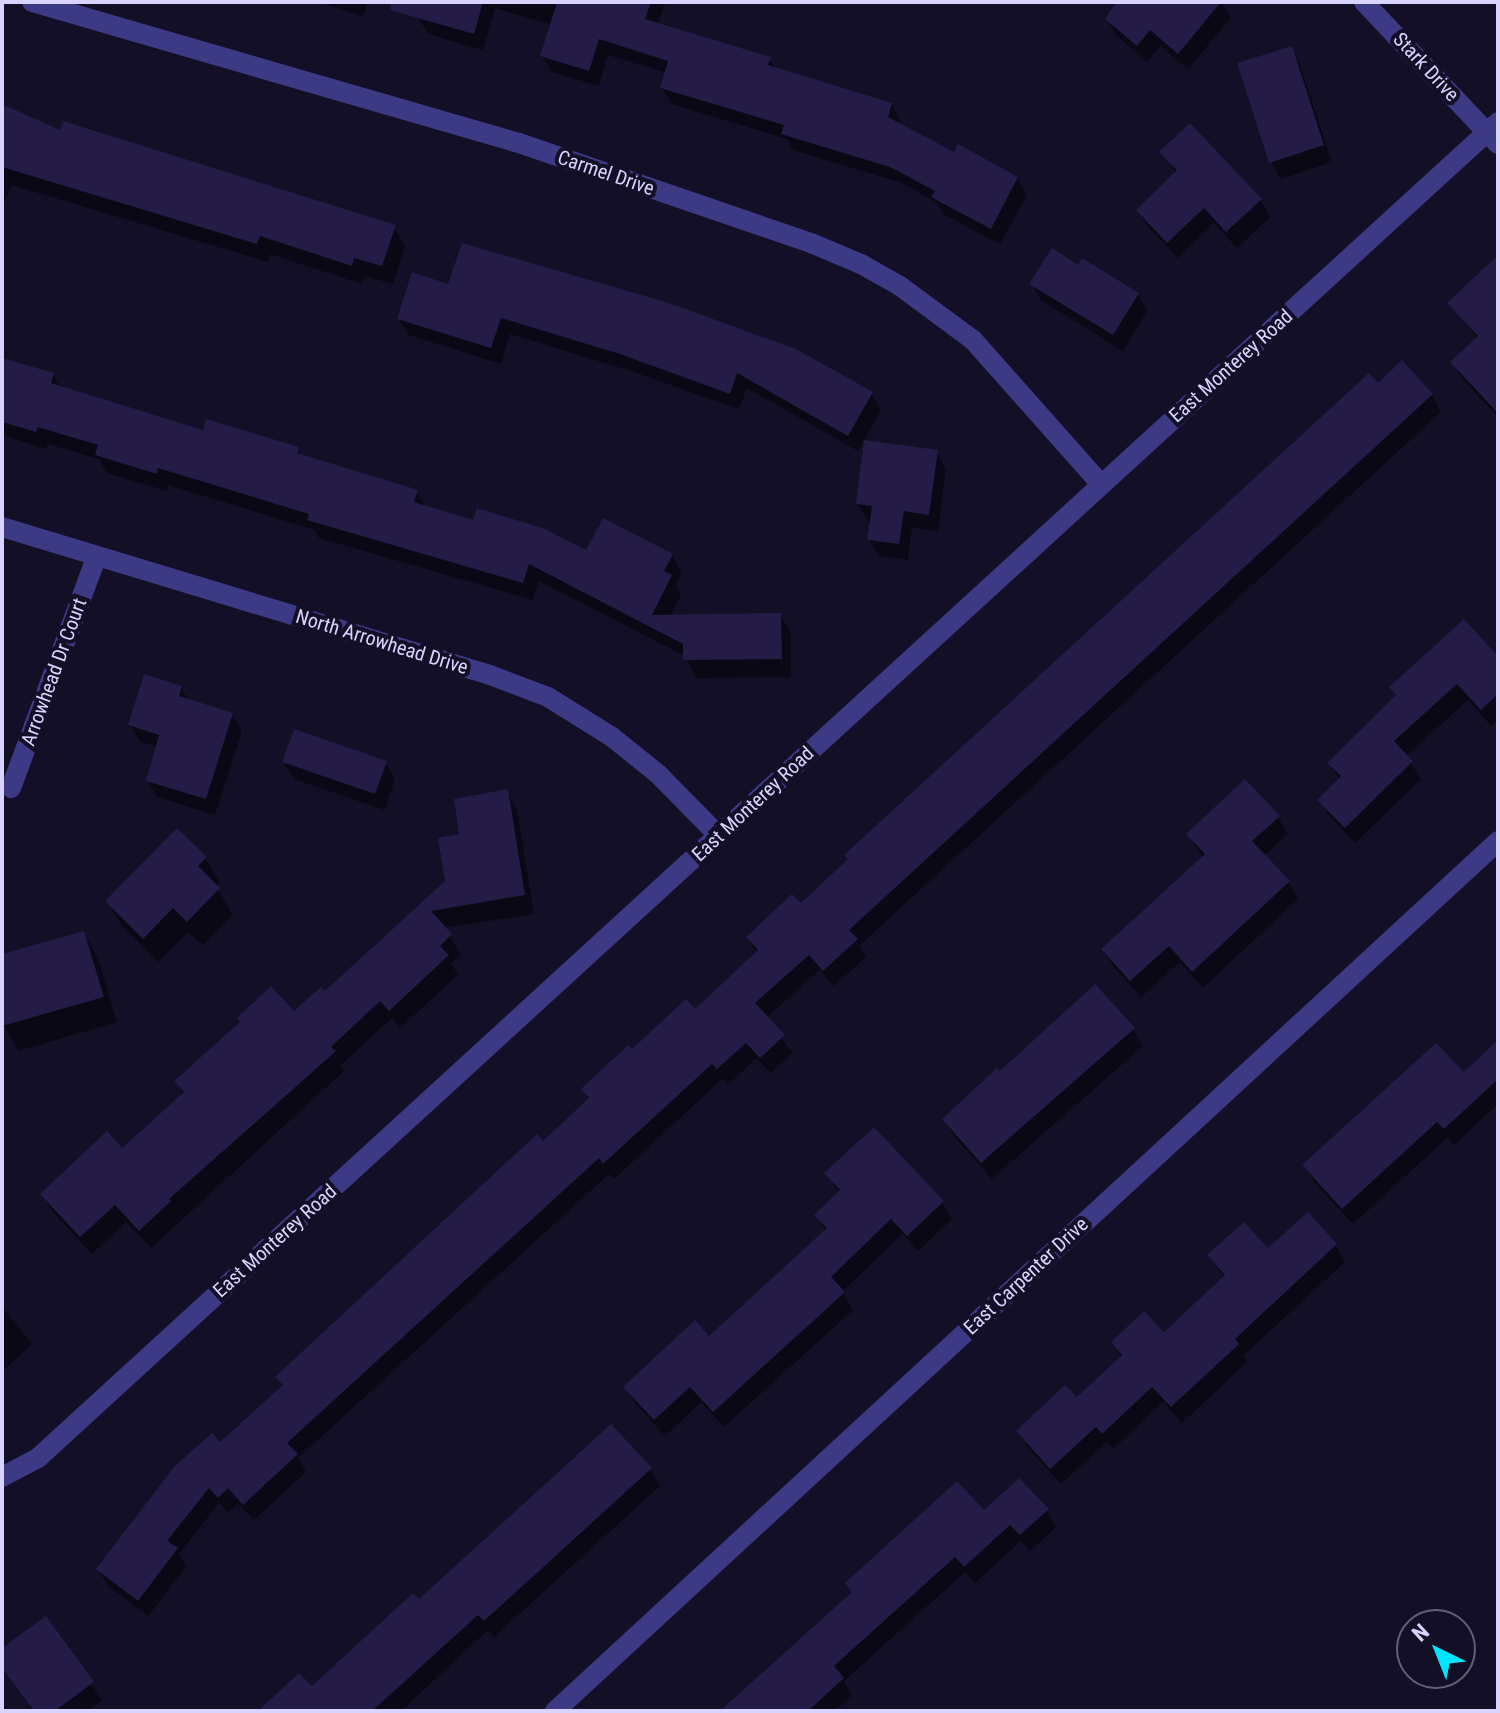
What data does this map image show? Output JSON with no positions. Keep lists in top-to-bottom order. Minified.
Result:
{"streets":{"street":["Stark Drive","Carmel Drive","East Monterey Road","North Arrowhead Drive","Arrowhead Dr Court","East Carpenter Drive"]},"crossings":[["Stark Drive","East Monterey Road"],["Carmel Drive","East Monterey Road"],["East Monterey Road","North Arrowhead Drive"],["North Arrowhead Drive","Arrowhead Dr Court"]],"north":"top left"}
